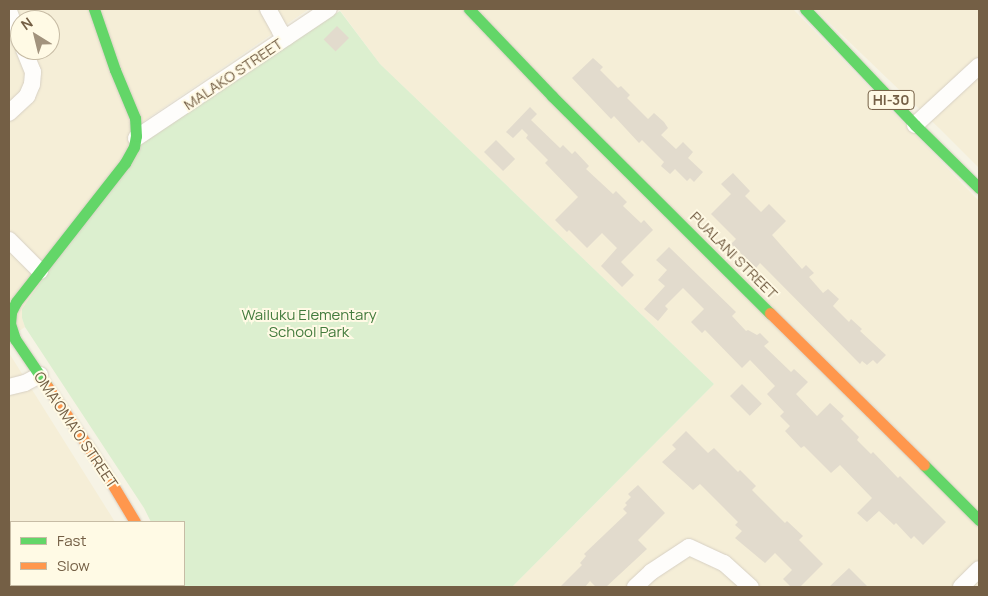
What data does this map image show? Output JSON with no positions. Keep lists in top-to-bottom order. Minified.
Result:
{"streets":{"street":["MALAKO STREET","HI-30","PUALANI STREET","OMA'OMA'O STREET"]},"parks":["Wailuku Elementary School Park"],"legend":["Fast","Slow"],"north":"top left"}
